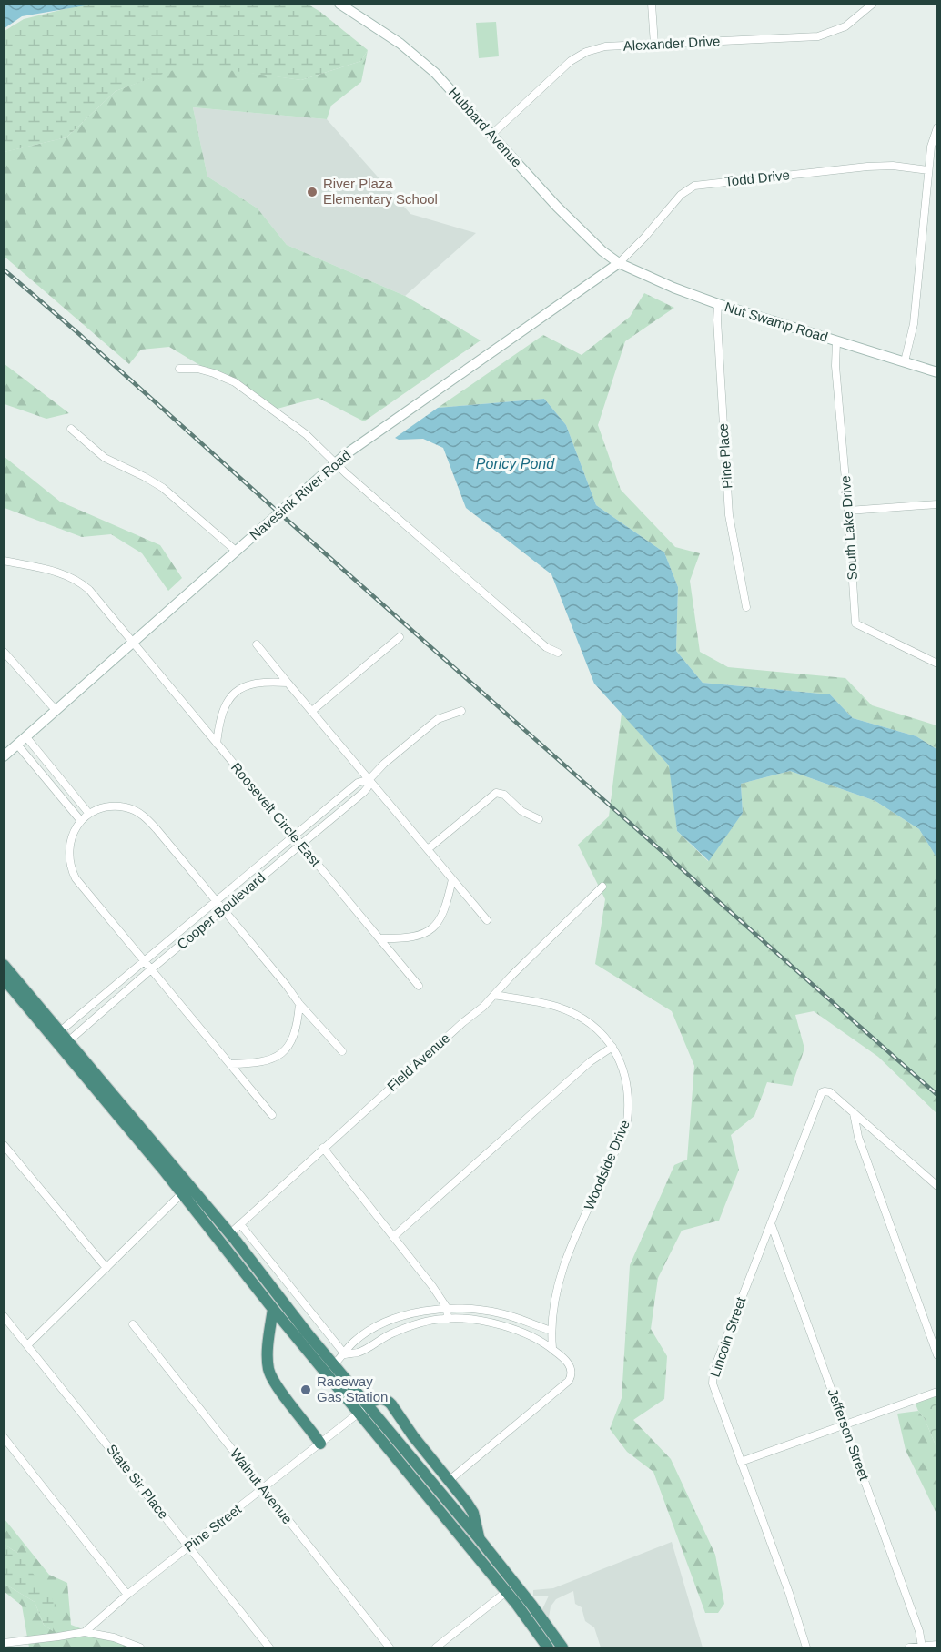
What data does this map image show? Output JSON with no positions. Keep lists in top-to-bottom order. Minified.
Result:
{"streets":{"main road":["Hubbard Avenue","Nut Swamp Road","Navesink River Road"],"street":["Alexander Drive","Todd Drive","Pine Place","South Lake Drive","Roosevelt Circle East","Cooper Boulevard","Field Avenue","Woodside Drive","Lincoln Street","Jefferson Street","State Sir Place","Walnut Avenue","Pine Street"]},"crossings":[["Alexander Drive","Hubbard Avenue"],["Hubbard Avenue","Todd Drive"],["Hubbard Avenue","Nut Swamp Road"],["Hubbard Avenue","Navesink River Road"],["Todd Drive","Nut Swamp Road"],["Todd Drive","Navesink River Road"],["Nut Swamp Road","Pine Place"],["Nut Swamp Road","Navesink River Road"],["Nut Swamp Road","South Lake Drive"],["Navesink River Road","Roosevelt Circle East"],["Roosevelt Circle East","Cooper Boulevard"],["Field Avenue","Woodside Drive"],["Lincoln Street","Jefferson Street"],["State Sir Place","Pine Street"],["Walnut Avenue","Pine Street"]],"water":["Poricy Pond"],"places":["River Plaza Elementary School","Raceway Gas Station"]}
